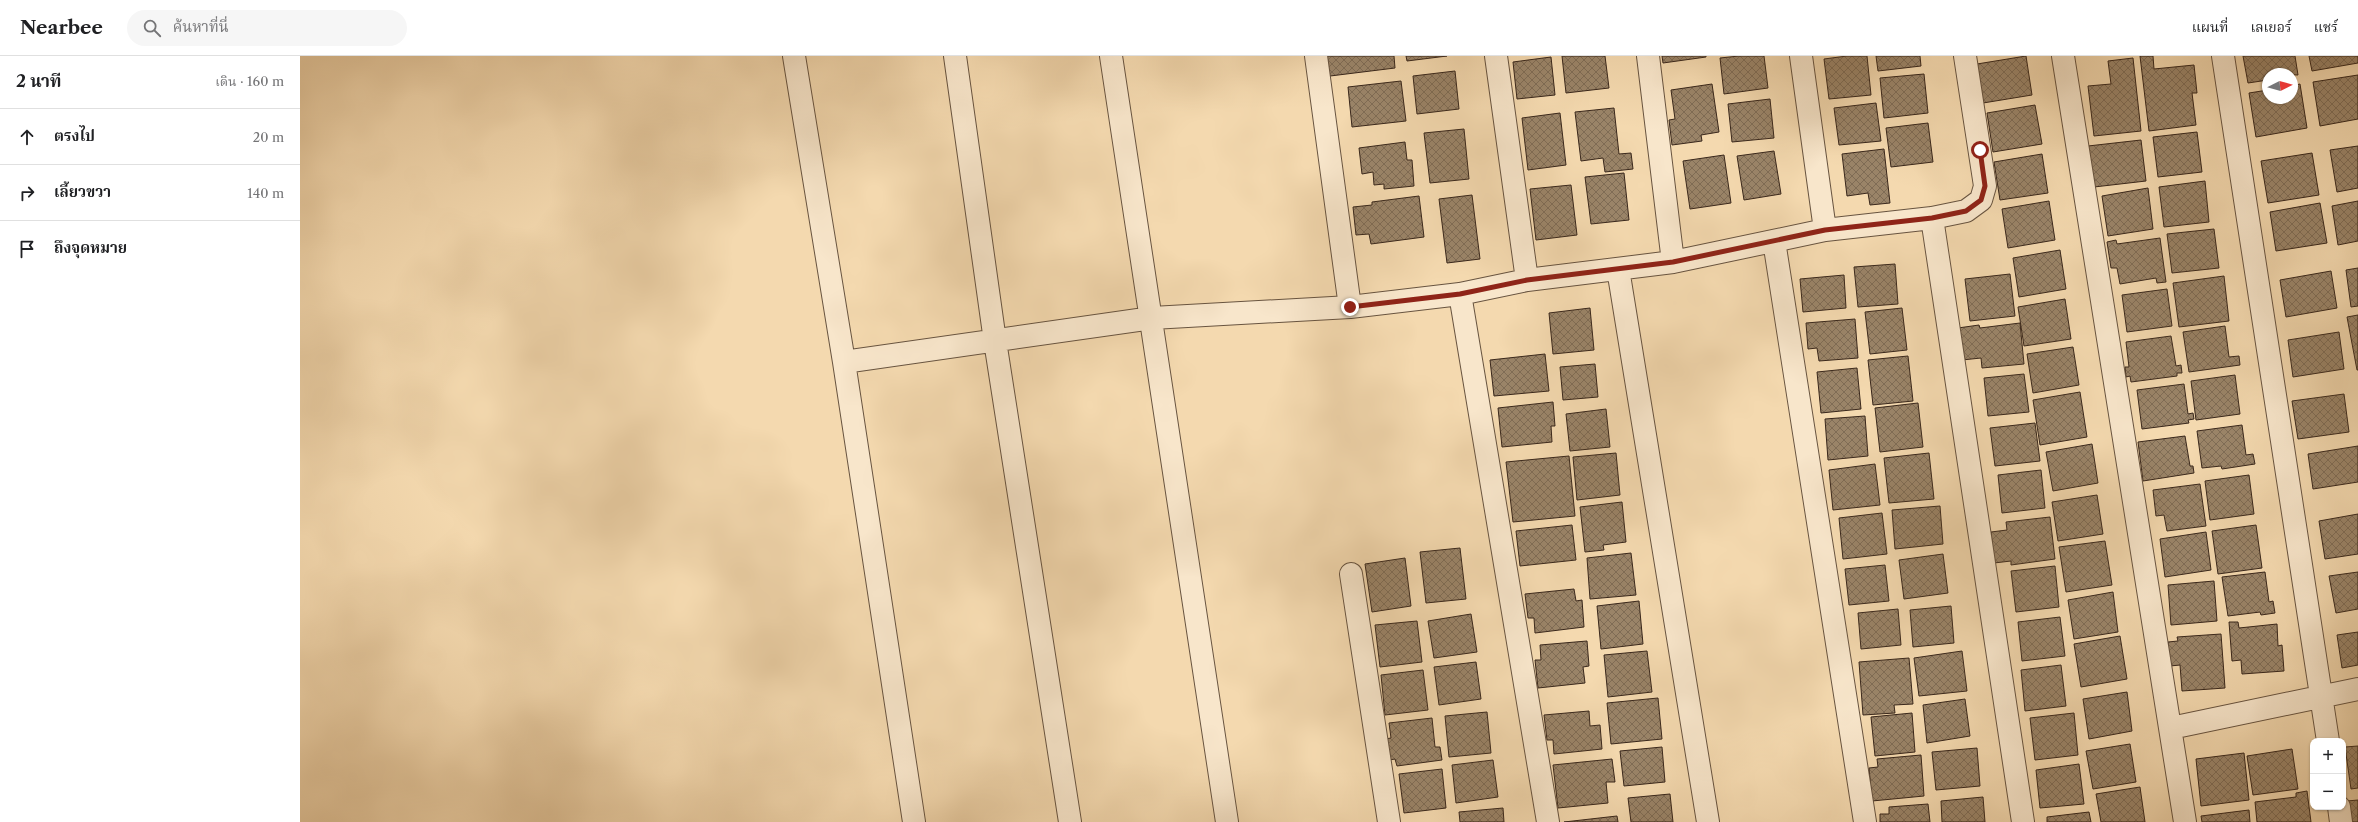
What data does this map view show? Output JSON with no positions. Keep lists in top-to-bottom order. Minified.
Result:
{"north":"right","page":{"header":"Nearbee","search":"ค้นหาที่นี่","nav":["แผนที่","เลเยอร์","แชร์"],"heading":["2 นาที","เดิน · 160 m"],"list":[["ตรงไป","20 m"],["เลี้ยวขวา","140 m"],"ถึงจุดหมาย"],"map_buttons":["+","−"]}}
